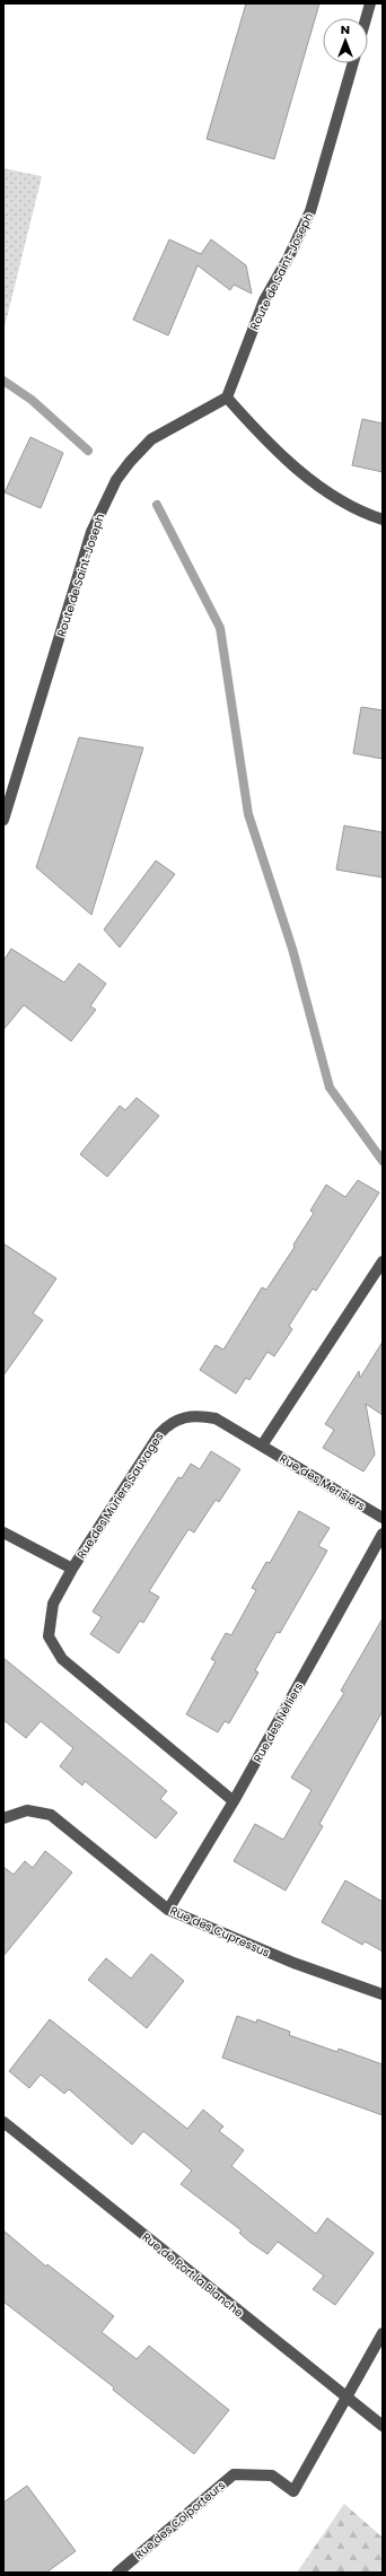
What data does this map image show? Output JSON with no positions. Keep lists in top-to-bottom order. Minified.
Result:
{"streets":{"street":["Route de Saint-Joseph","Rue des Merisiers","Rue des Mûriers Sauvages","Rue des Nèfliers","Rue des Cupressus","Rue de Port la Blanche","Rue des Colporteurs"]},"crossings":[["Rue des Merisiers","Rue des Mûriers Sauvages"],["Rue des Mûriers Sauvages","Rue des Nèfliers"],["Rue des Nèfliers","Rue des Cupressus"],["Rue de Port la Blanche","Rue des Colporteurs"]],"north":"top"}
